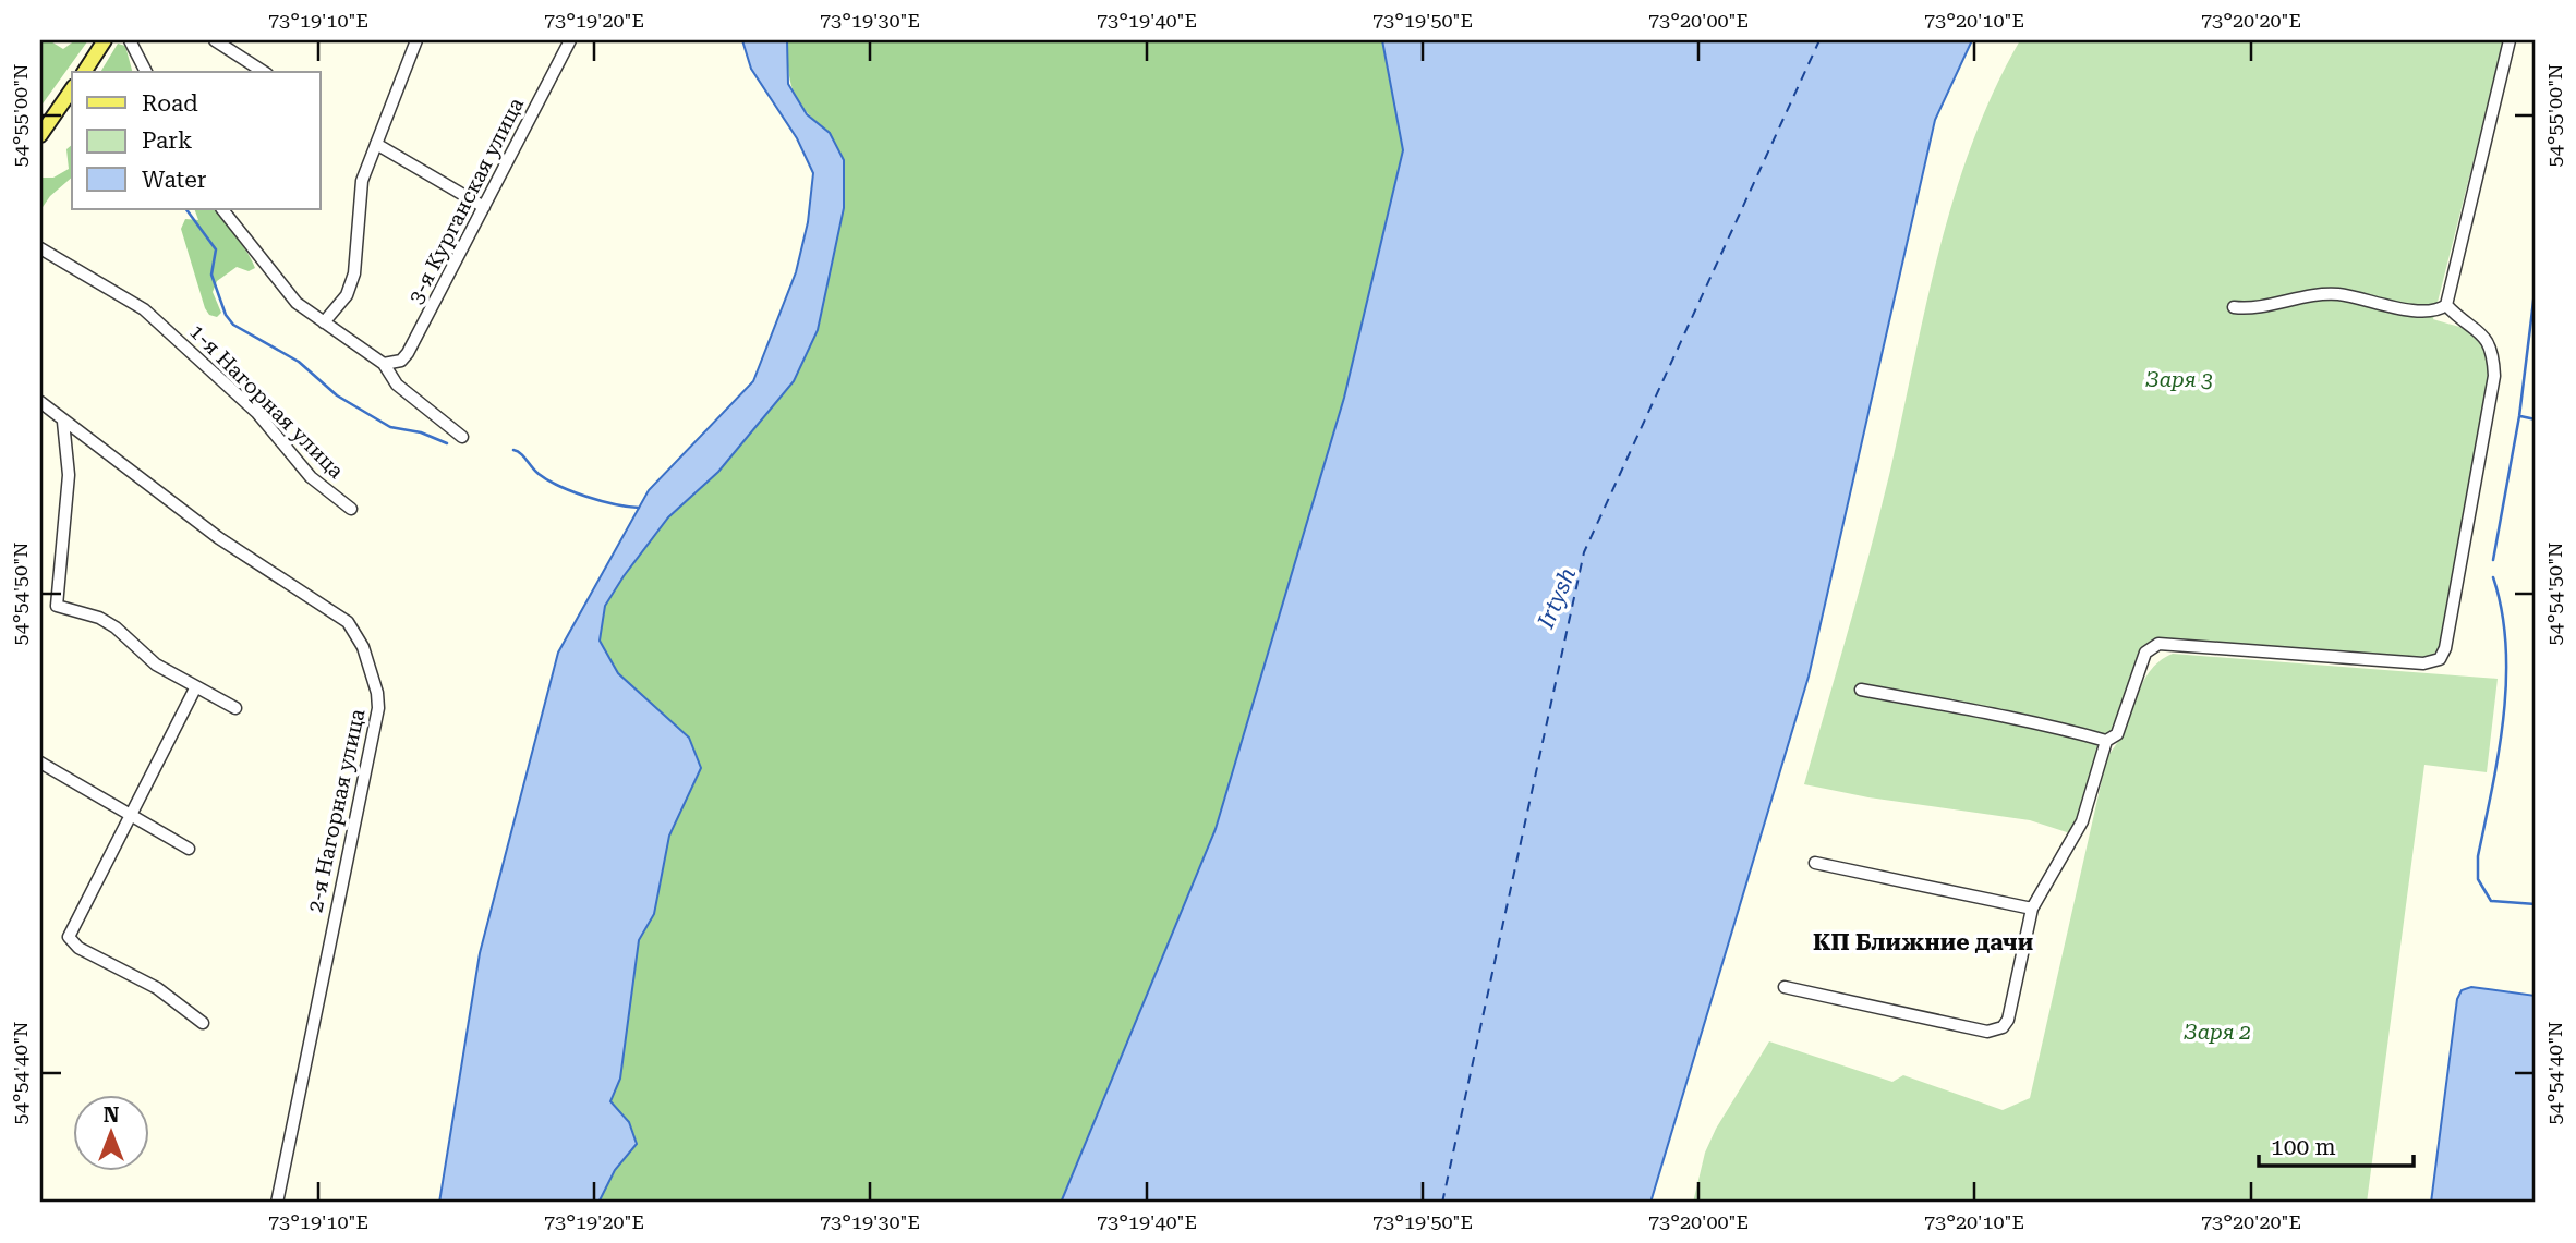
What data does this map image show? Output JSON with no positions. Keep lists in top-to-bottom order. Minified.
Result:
{"streets":{"street":["3-я Курганская улица","1-я Нагорная улица","2-я Нагорная улица"]},"districts":["КП Ближние дачи"],"water":["Irtysh"],"parks":["Заря 3","Заря 2"],"legend":["Road","Park","Water"],"scale_bar":"100 m","north":"top","coordinates":["73°19'10\"E","73°19'20\"E","73°19'30\"E","73°19'40\"E","73°19'50\"E","73°20'00\"E","73°20'10\"E","73°20'20\"E","54°55'00\"N","54°54'50\"N","54°54'40\"N"]}
